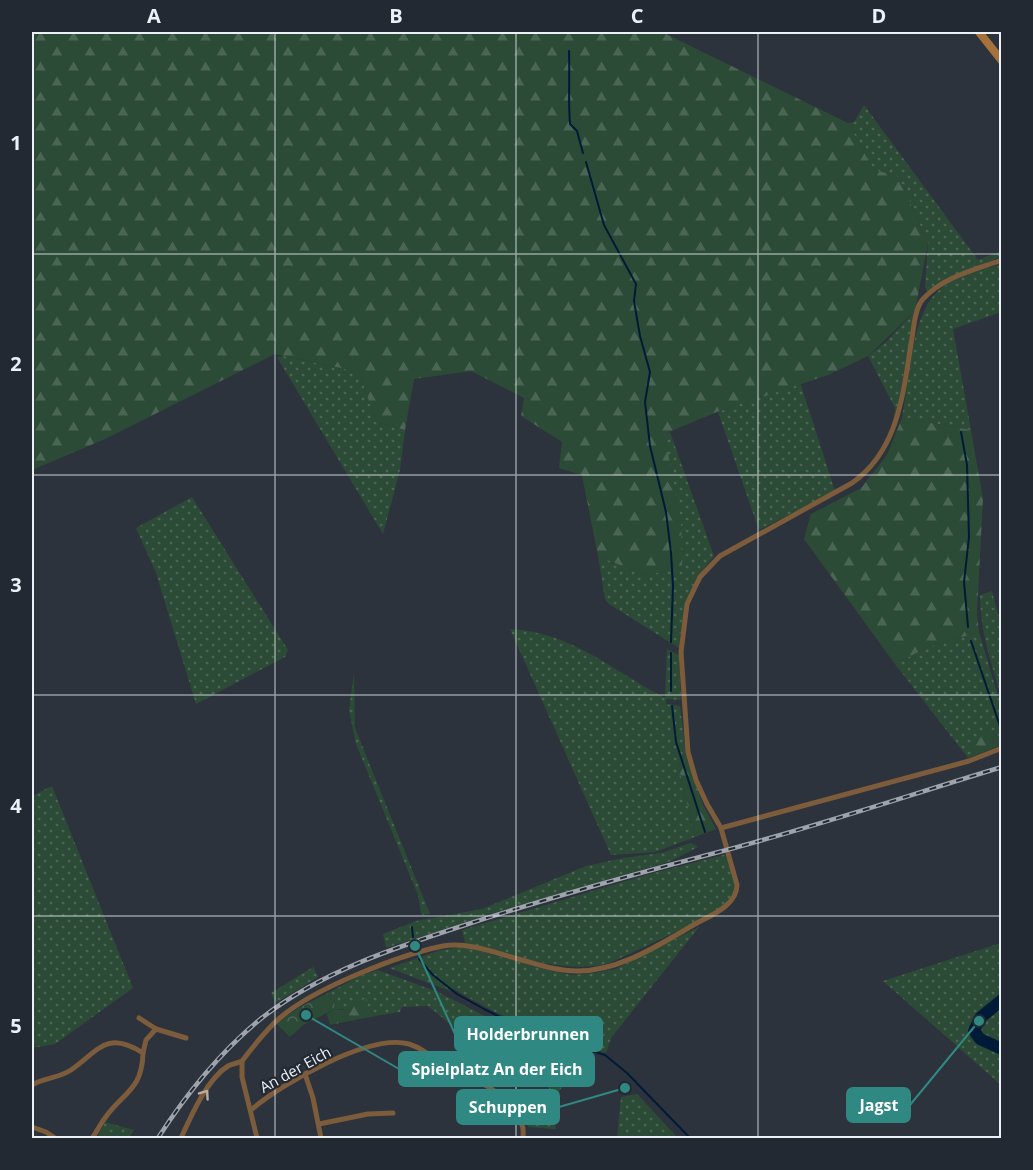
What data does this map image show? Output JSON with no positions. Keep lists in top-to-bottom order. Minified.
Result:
{"streets":{"street":["An der Eich"]},"places":["Holderbrunnen","Spielplatz An der Eich","Jagst","Schuppen"],"grid":{"columns":["A","B","C","D"],"rows":["1","2","3","4","5"]}}
